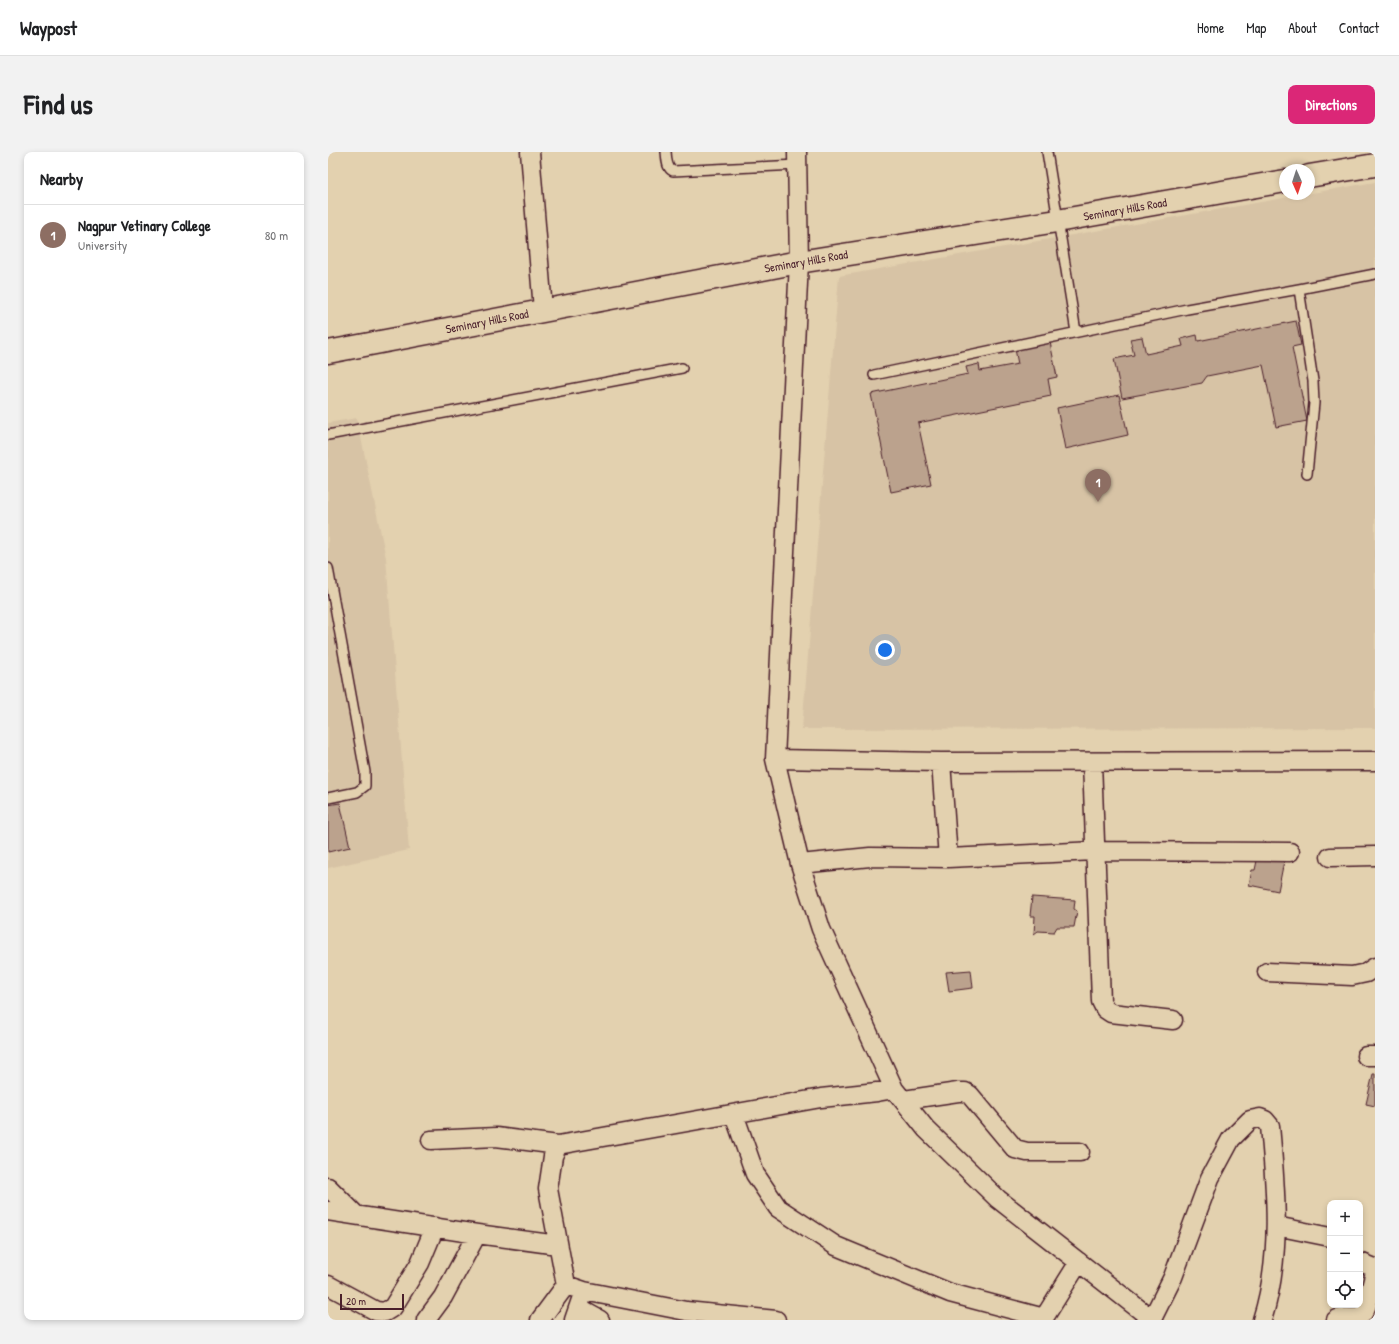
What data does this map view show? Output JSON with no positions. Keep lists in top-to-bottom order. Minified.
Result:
{"streets":{"street":["Seminary Hills Road"]},"scale_bar":"20 m","north":"bottom","page":{"header":"Waypost","nav":["Home","Map","About","Contact"],"title":"Find us","buttons":"Directions","heading":"Nearby","list":[{"mark":"1","name":"Nagpur Vetinary College","note":"University","value":"80 m"}],"pins":"1","map_buttons":["+","−"],"scale":"20 m"}}
